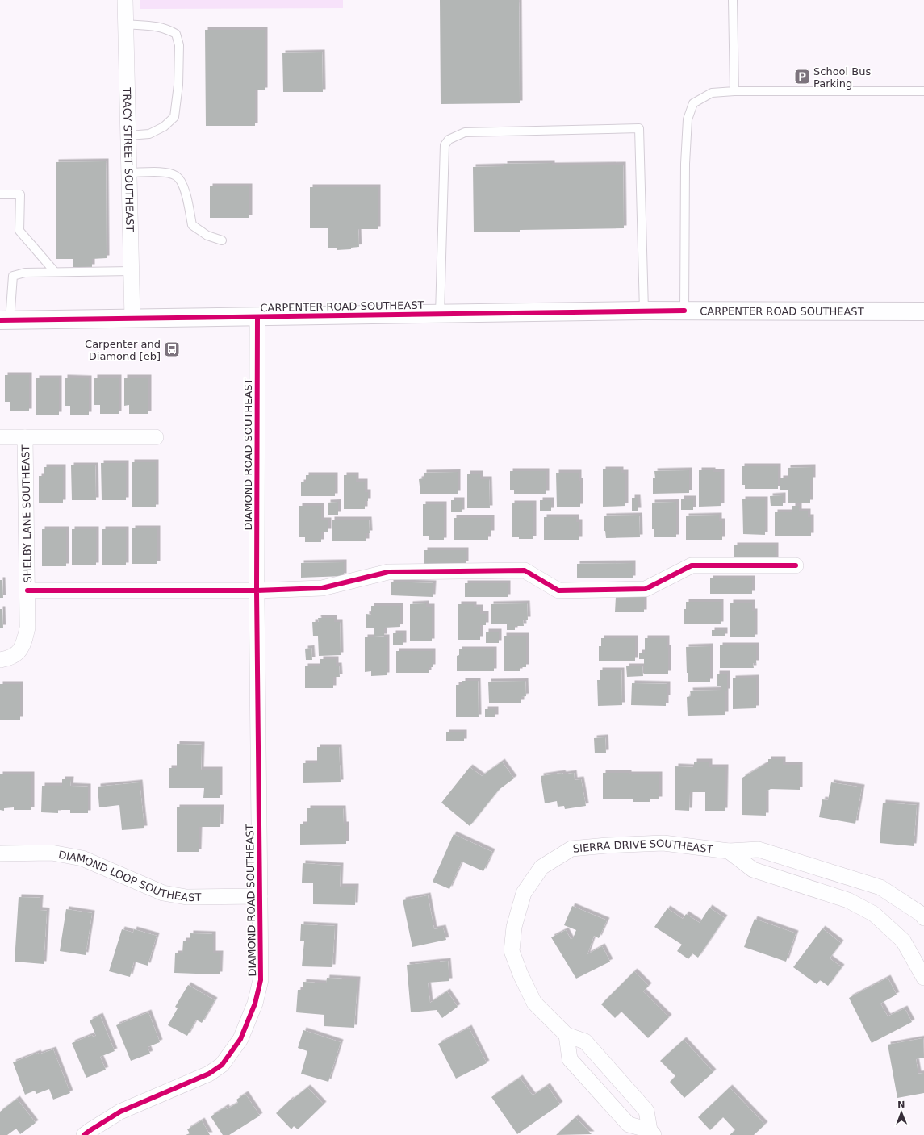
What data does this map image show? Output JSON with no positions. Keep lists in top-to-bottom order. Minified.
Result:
{"streets":{"street":["TRACY STREET SOUTHEAST","CARPENTER ROAD SOUTHEAST","DIAMOND ROAD SOUTHEAST","SHELBY LANE SOUTHEAST","SIERRA DRIVE SOUTHEAST","DIAMOND LOOP SOUTHEAST"]},"crossings":[["TRACY STREET SOUTHEAST","CARPENTER ROAD SOUTHEAST"],["CARPENTER ROAD SOUTHEAST","DIAMOND ROAD SOUTHEAST"],["DIAMOND ROAD SOUTHEAST","DIAMOND LOOP SOUTHEAST"]],"places":{"parking":["School Bus Parking"],"bus stop":["Carpenter and Diamond [eb]"]},"north":"top"}
